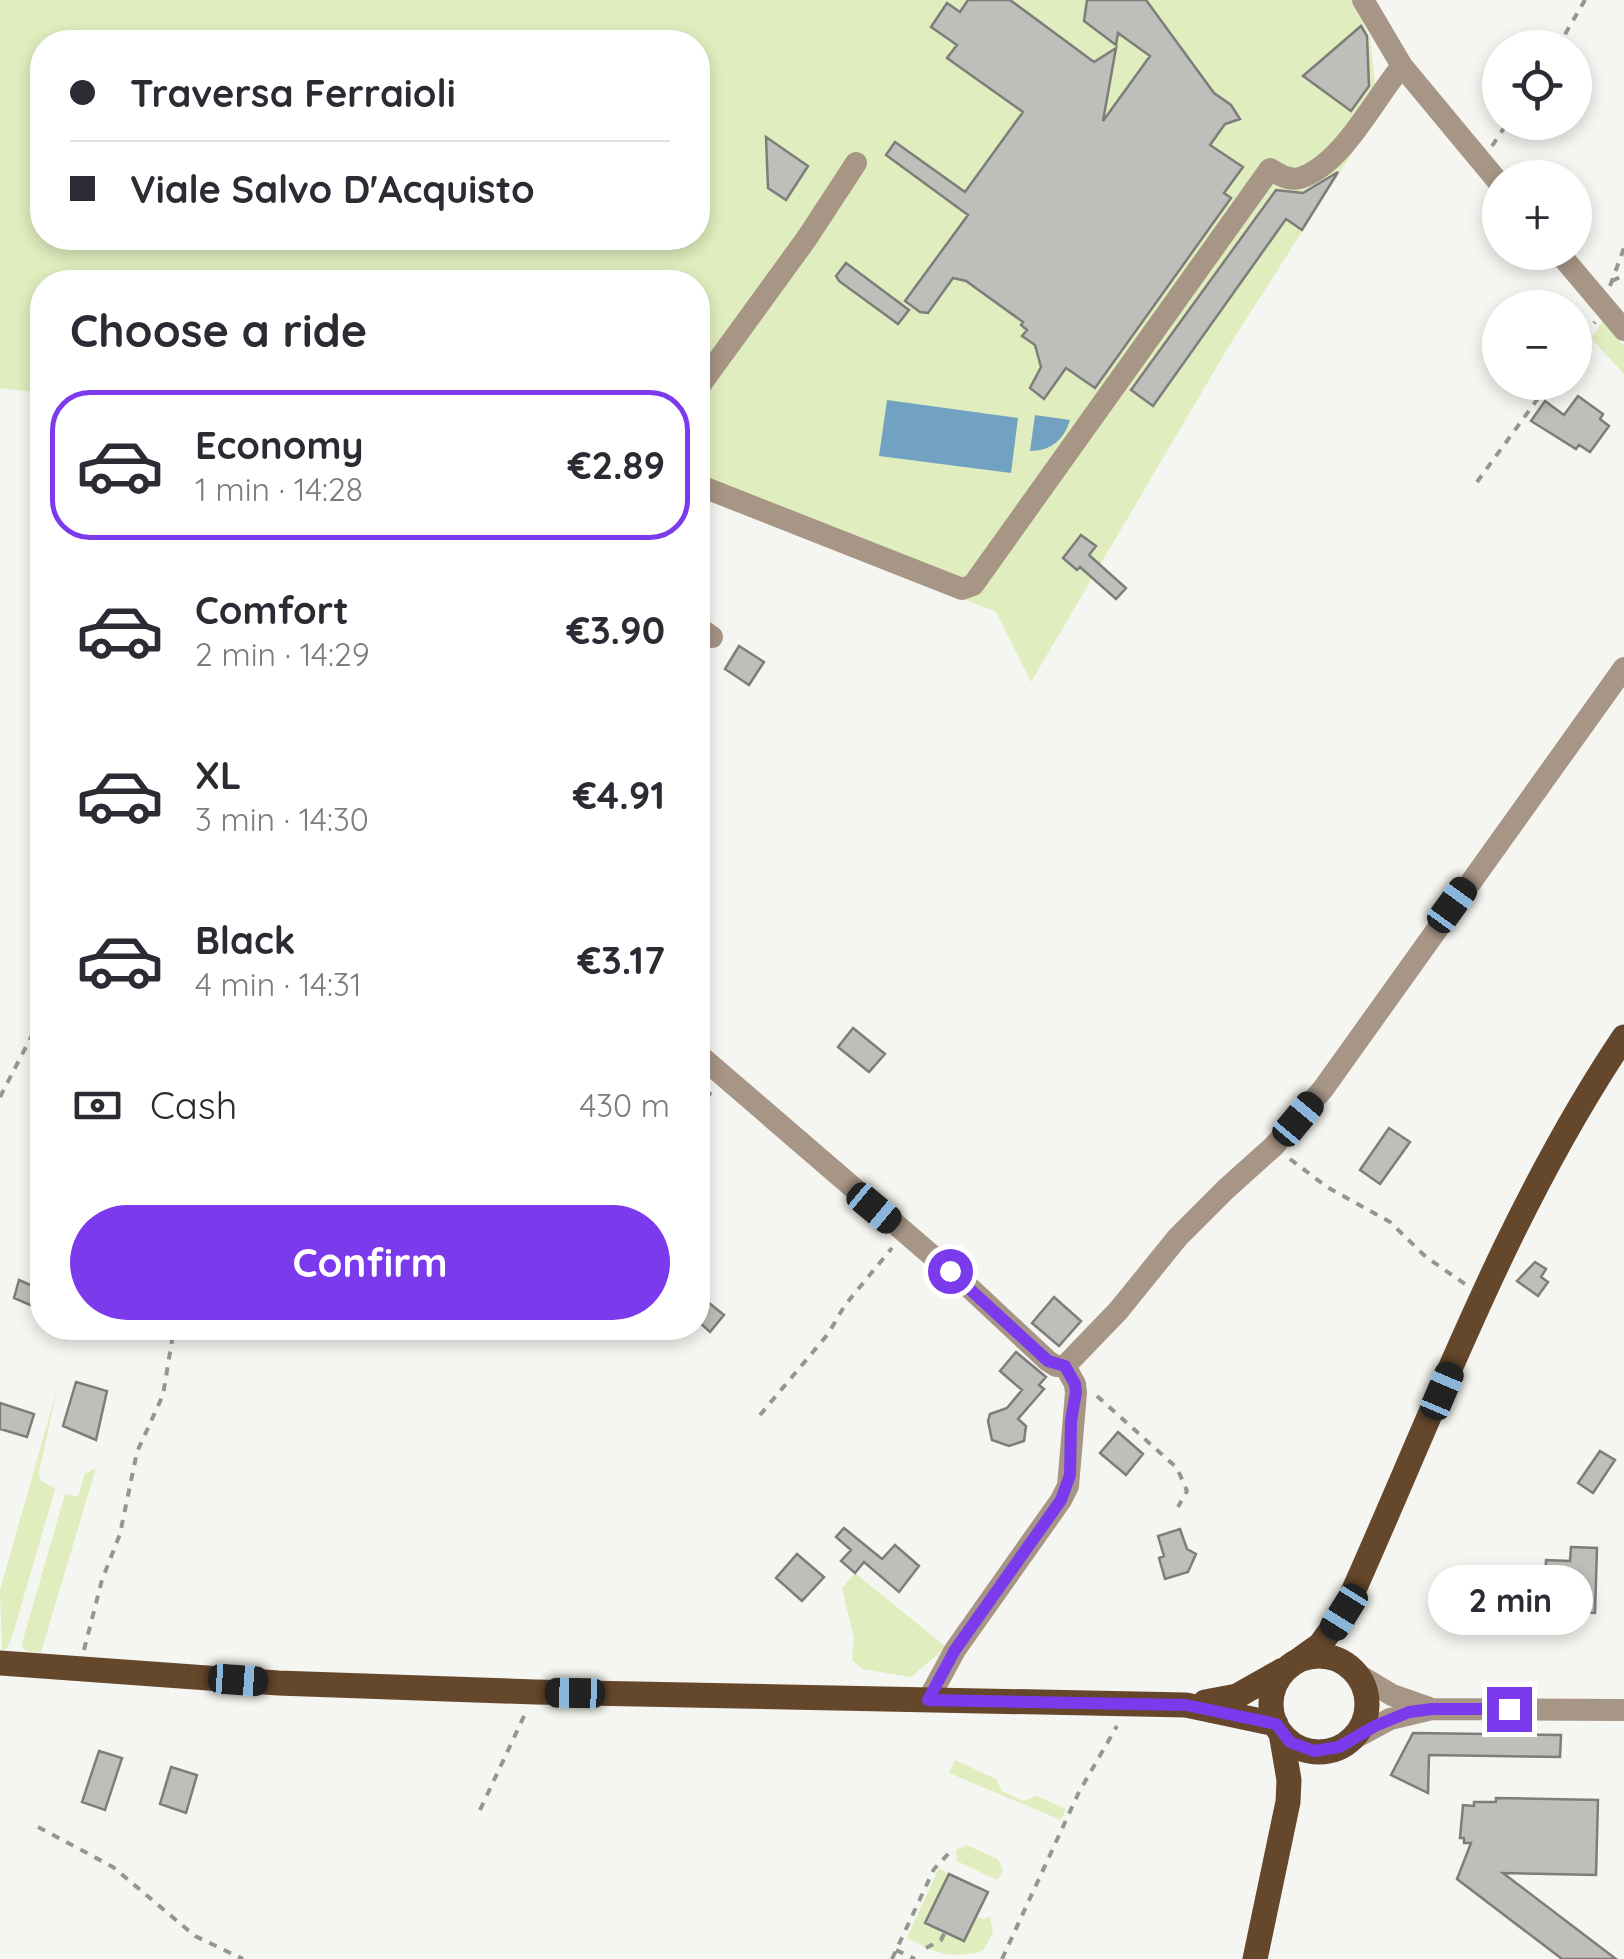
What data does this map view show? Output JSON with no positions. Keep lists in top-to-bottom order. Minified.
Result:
{"page":{"map_buttons":["+","−"],"banner":["Traversa Ferraioli","Viale Salvo D'Acquisto"],"heading":"Choose a ride","list":[{"name":"Economy","note":"1 min · 14:28","value":"€2.89"},{"name":"Comfort","note":"2 min · 14:29","value":"€3.90"},{"name":"XL","note":"3 min · 14:30","value":"€4.91"},{"name":"Black","note":"4 min · 14:31","value":"€3.17"}],"pay":["Cash","430 m"],"buttons":"Confirm","bubble":"2 min"}}
